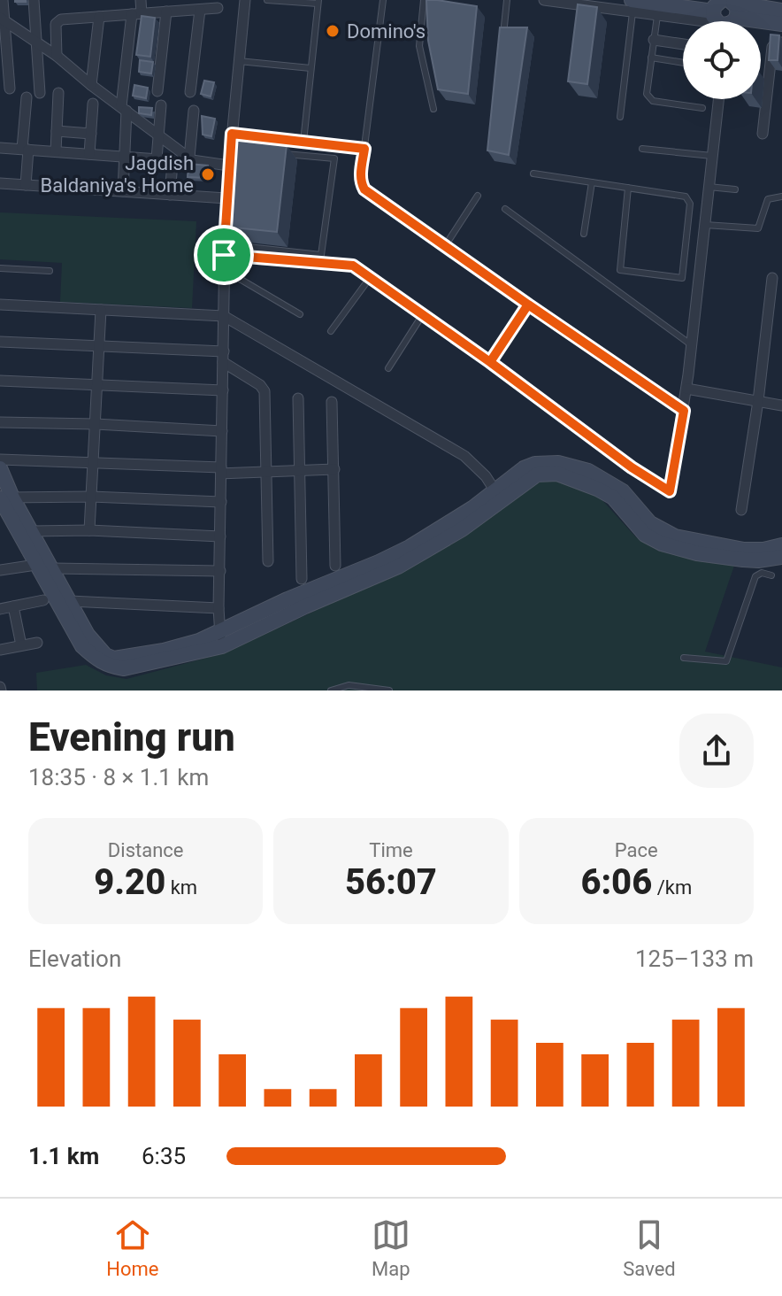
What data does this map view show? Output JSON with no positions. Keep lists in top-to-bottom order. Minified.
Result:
{"places":["Domino's","Jagdish Baldaniya's Home"],"page":{"heading":["Evening run","18:35 · 8 × 1.1 km"],"stats":[["Distance","9.20 km"],["Time","56:07"],["Pace","6:06 /km"]],"chart":["Elevation","125–133 m"],"list":[{"name":"1.1 km","note":"6:35"}],"tabs":["Home","Map","Saved"]}}
